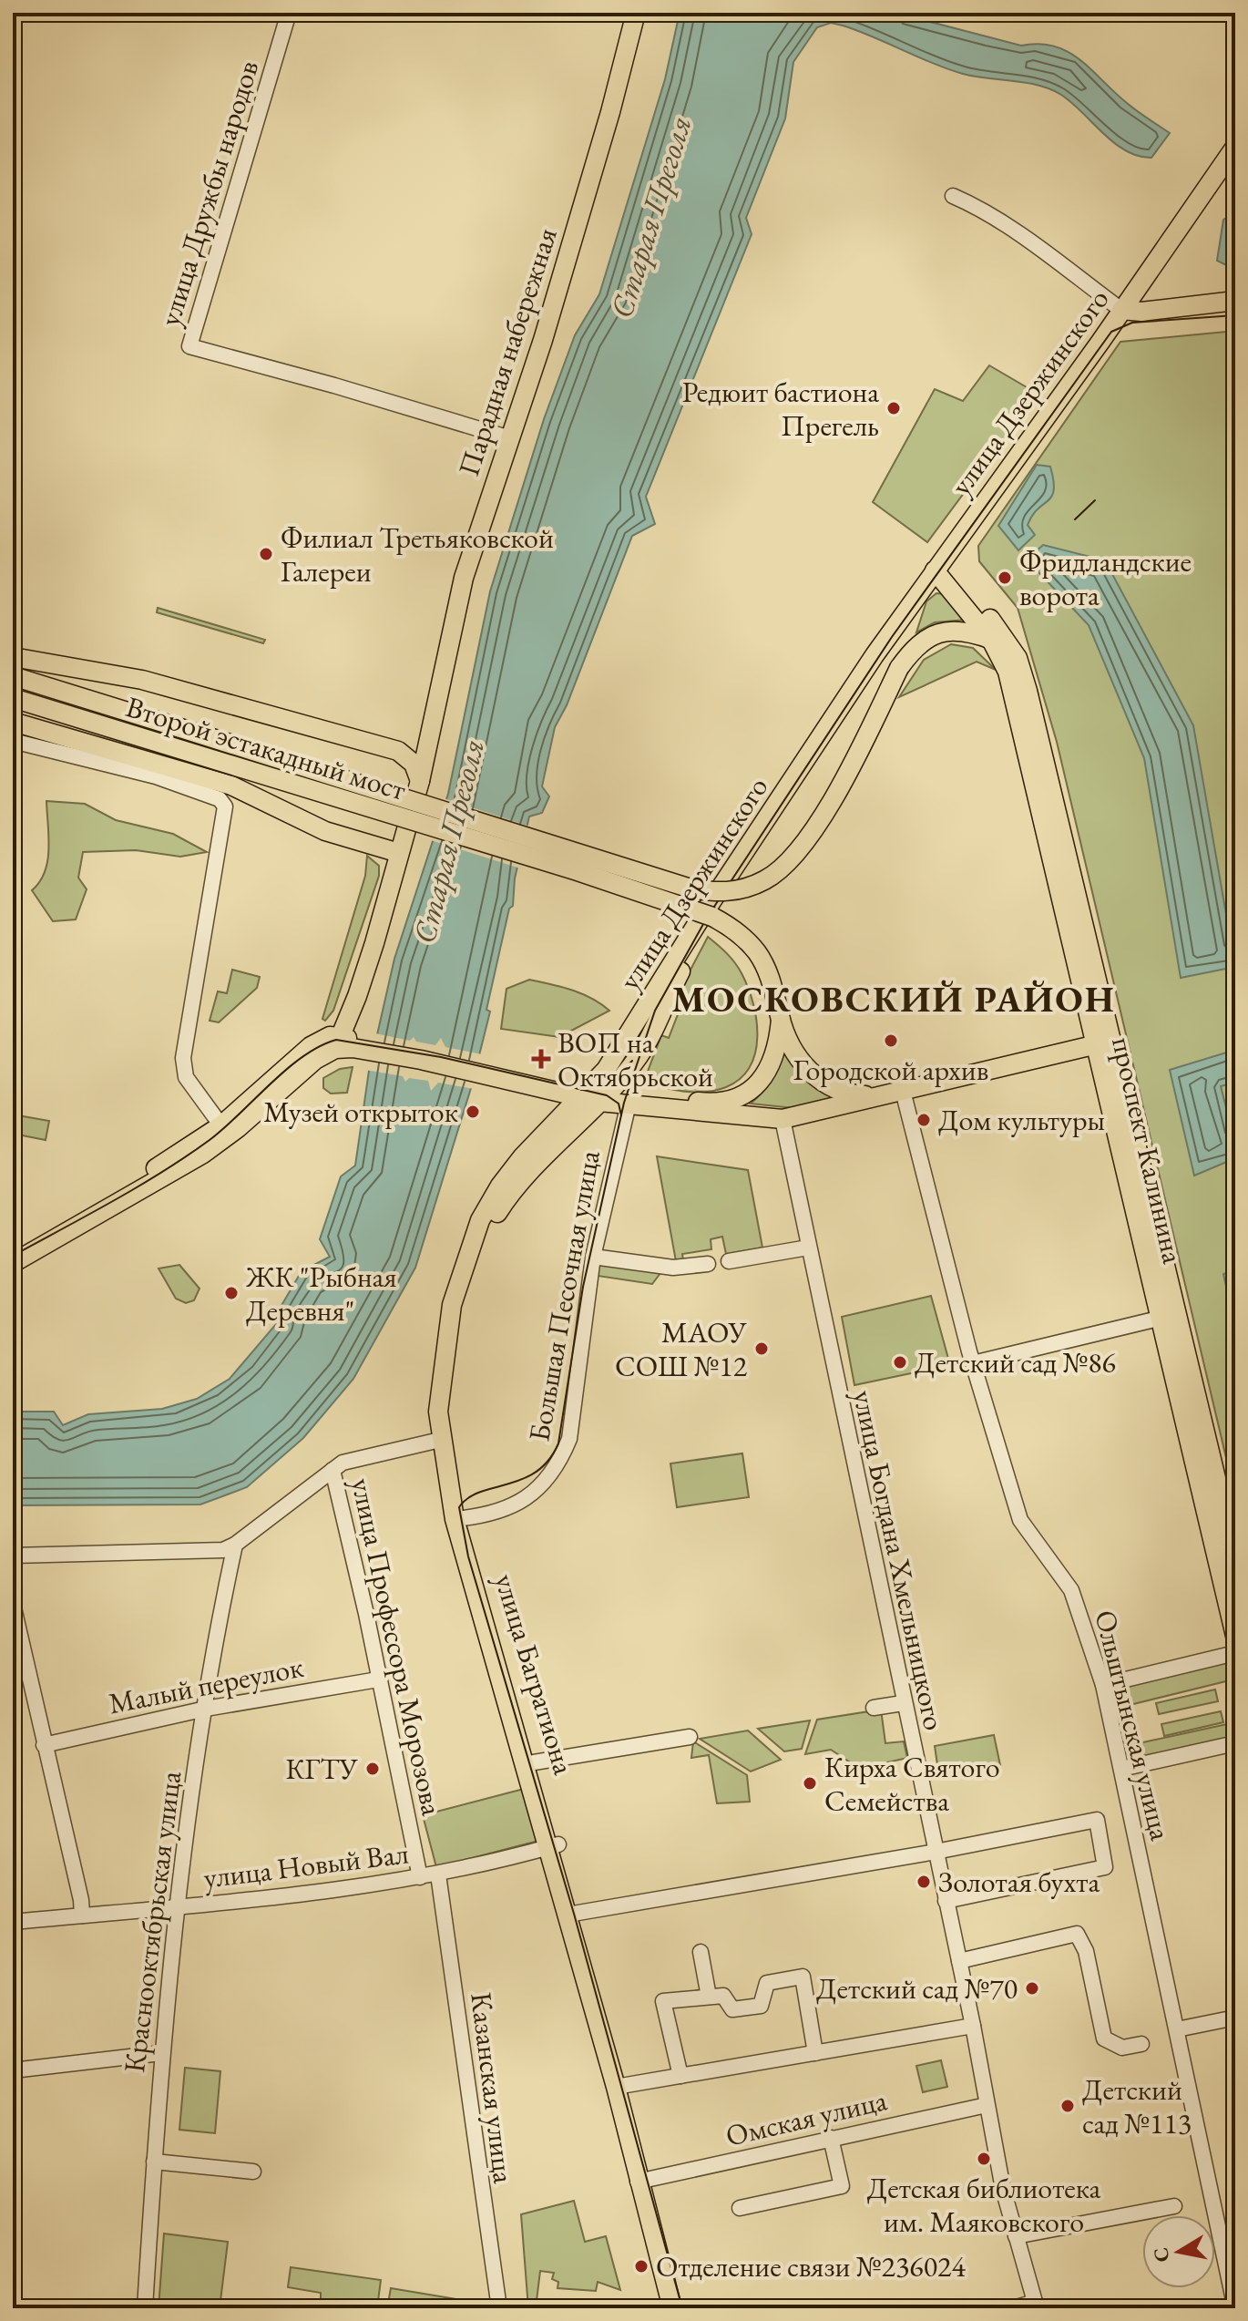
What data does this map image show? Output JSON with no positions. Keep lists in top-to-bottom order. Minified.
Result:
{"streets":{"main road":["Парадная набережная","улица Дзержинского","Второй эстакадный мост","проспект Калинина","улица Багратиона"],"street":["улица Дружбы народов","Большая Песочная улица","улица Богдана Хмельницкого","улица Профессора Морозова","Малый переулок","Ольштынская улица","улица Новый Вал","Краснооктябрьская улица","Казанская улица","Омская улица"]},"crossings":[["улица Дружбы народов","Парадная набережная"],["улица Дзержинского","Второй эстакадный мост"],["улица Дзержинского","проспект Калинина"],["улица Дзержинского","Большая Песочная улица"],["улица Дзержинского","улица Багратиона"],["Второй эстакадный мост","Большая Песочная улица"],["Второй эстакадный мост","улица Багратиона"],["Большая Песочная улица","улица Багратиона"],["улица Богдана Хмельницкого","Омская улица"],["улица Профессора Морозова","Малый переулок"],["улица Профессора Морозова","улица Новый Вал"],["улица Багратиона","улица Новый Вал"],["улица Багратиона","Омская улица"],["Малый переулок","Краснооктябрьская улица"],["улица Новый Вал","Краснооктябрьская улица"],["улица Новый Вал","Казанская улица"]],"districts":["МОСКОВСКИЙ РАЙОН"],"water":["Старая Преголя"],"places":{"other":["Редюит бастиона Прегель","Филиал Третьяковской Галереи","Фридландские ворота","Городской архив","Музей открыток","Дом культуры","ЖК \"Рыбная Деревня\"","МАОУ СОШ №12","Детский сад №86","КГТУ","Кирха Святого Семейства","Золотая бухта","Детский сад №70","Детский сад №113","Детская библиотека им. Маяковского","Отделение связи №236024"],"health":["ВОП на Октябрьской"]},"north":"left"}
